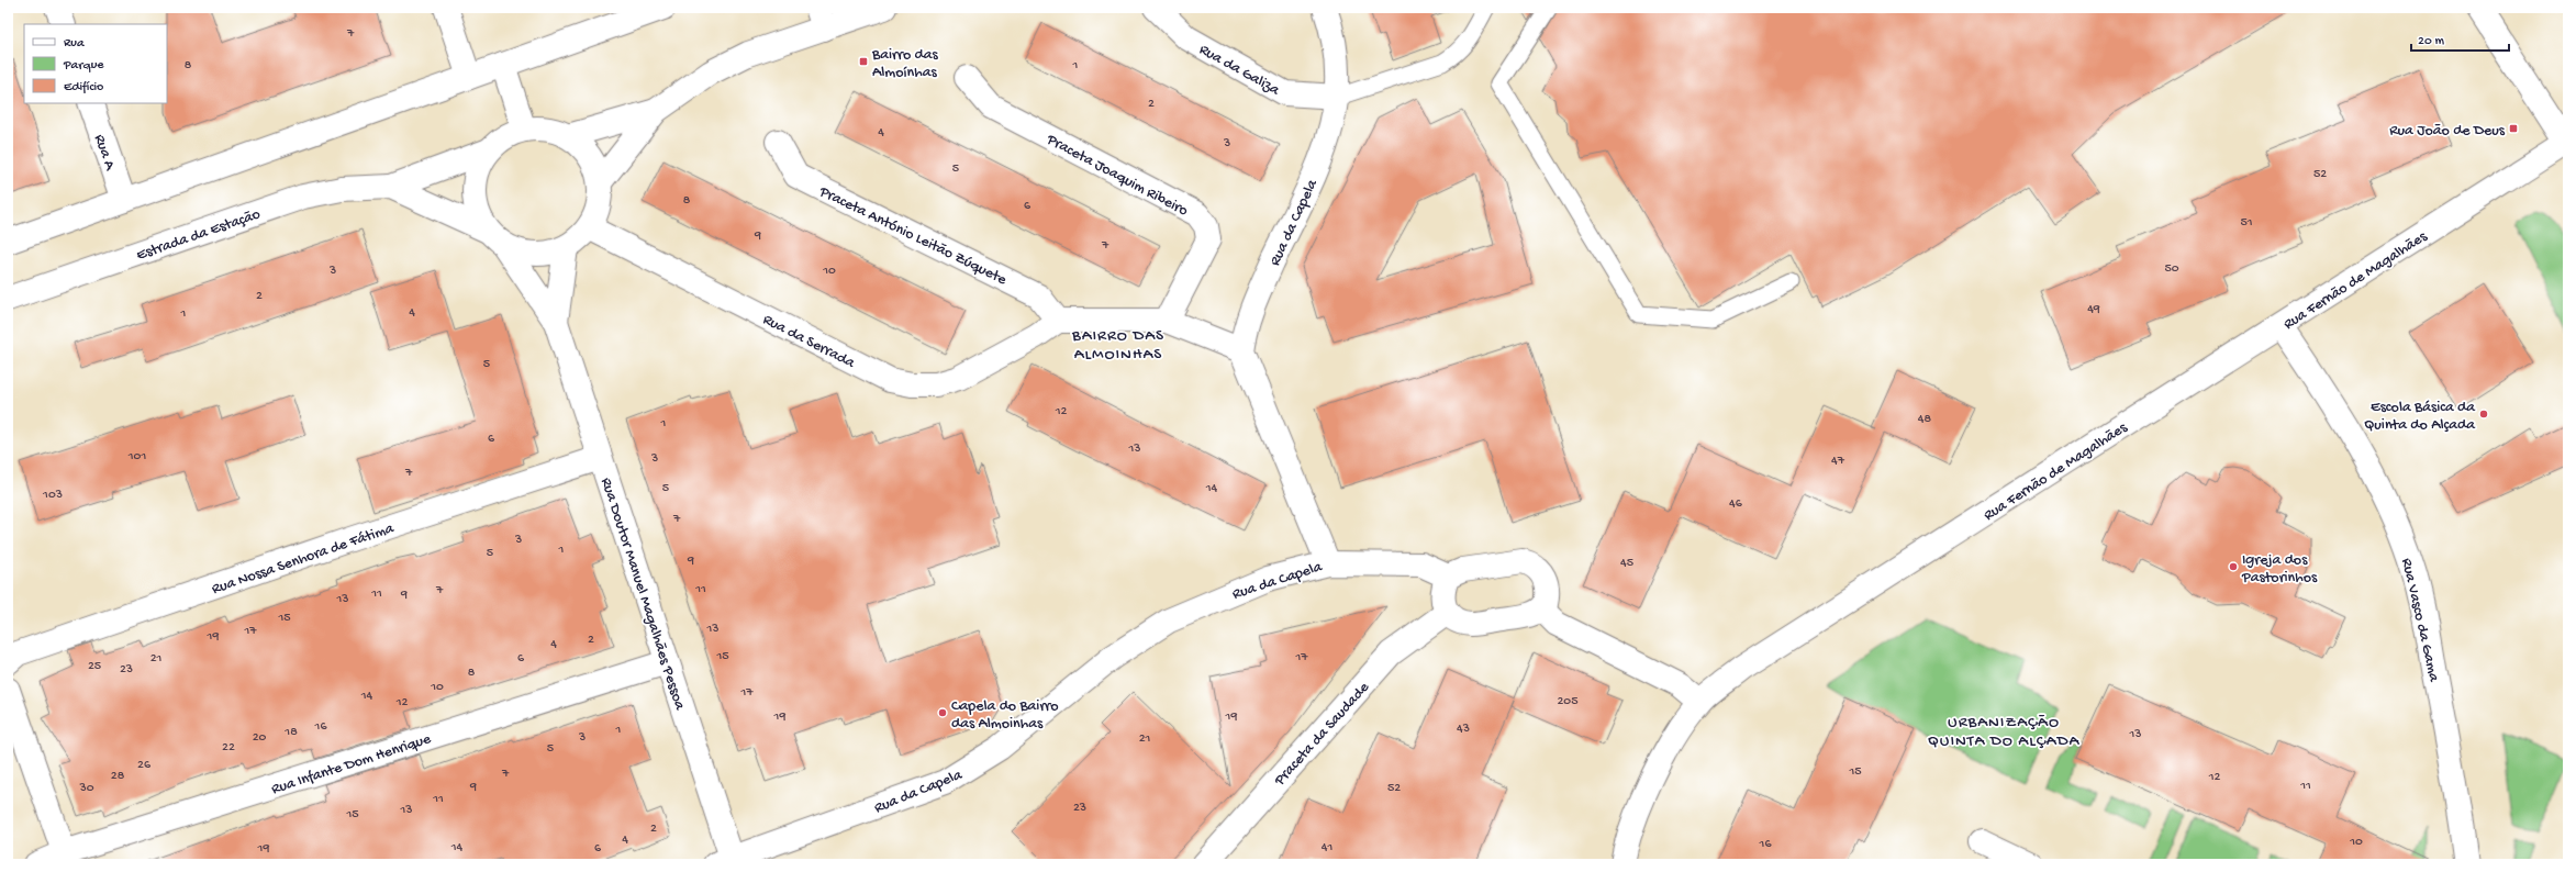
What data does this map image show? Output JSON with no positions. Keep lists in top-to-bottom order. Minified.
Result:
{"streets":{"street":["Rua da Galiza","Rua A","Praceta Joaquim Ribeiro","Rua da Capela","Estrada da Estação","Praceta António Leitão Zúquete","Rua Fernão de Magalhães","Rua da Serrada","Rua Nossa Senhora de Fátima","Rua Doutor Manuel Magalhães Pessoa","Rua Vasco da Gama","Praceta da Saudade","Rua Infante Dom Henrique"]},"crossings":[["Rua da Galiza","Rua da Capela"],["Rua da Capela","Rua Doutor Manuel Magalhães Pessoa"],["Estrada da Estação","Rua da Serrada"],["Estrada da Estação","Rua Doutor Manuel Magalhães Pessoa"],["Praceta António Leitão Zúquete","Rua da Serrada"],["Rua Fernão de Magalhães","Rua Vasco da Gama"],["Rua da Serrada","Rua Doutor Manuel Magalhães Pessoa"],["Rua Nossa Senhora de Fátima","Rua Doutor Manuel Magalhães Pessoa"],["Rua Doutor Manuel Magalhães Pessoa","Rua Infante Dom Henrique"]],"districts":["BAIRRO DAS ALMOINHAS","URBANIZAÇÃO QUINTA DO ALÇADA"],"places":{"transit":["Bairro das Almoínhas","Rua João de Deus"],"other":["Escola Básica da Quinta do Alçada","Igreja dos Pastorinhos","Capela do Bairro das Almoinhas"]},"house_numbers":["7","8","1","2","4","3","5","52","8","6","51","9","7","50","3","10","2","49","4","1","5","12","48","1","6","13","101","3","47","7","5","14","103","46","7","3","1","5","9","45","11","7","11","9","13","15","13","17","19","2","4","15","17","21","6","25","23","8","10","17","14","205","12","19","19","16","43","1","18","13","20","3","21","22","5","26","15","7","28","12","11","9","30","52","11","23","13","15","2","4","10","16","14","41","19","6"],"legend":["Rua","Parque","Edifício"],"scale_bar":"20 m"}
